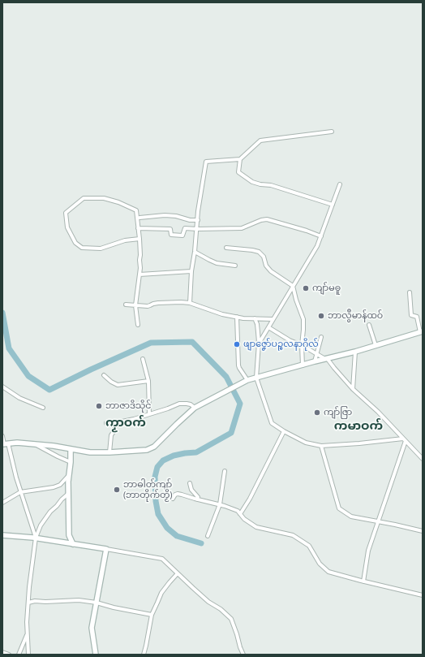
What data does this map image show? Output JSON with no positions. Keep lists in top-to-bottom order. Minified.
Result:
{"districts":["ကၟာဝက်","ကမာဝက်"],"places":["ကျာ်မၜူ","ဘာလွဳမာန်ထဝ်","ဖျာဇၞော်ပဉ္စလနာဂိုလ်","ဘာဇာဒိသိုင်","ကျာ်ဇြာ","ဘာဓါတ်ကျာ် (ဘာတိုက်တၟိ)"]}
